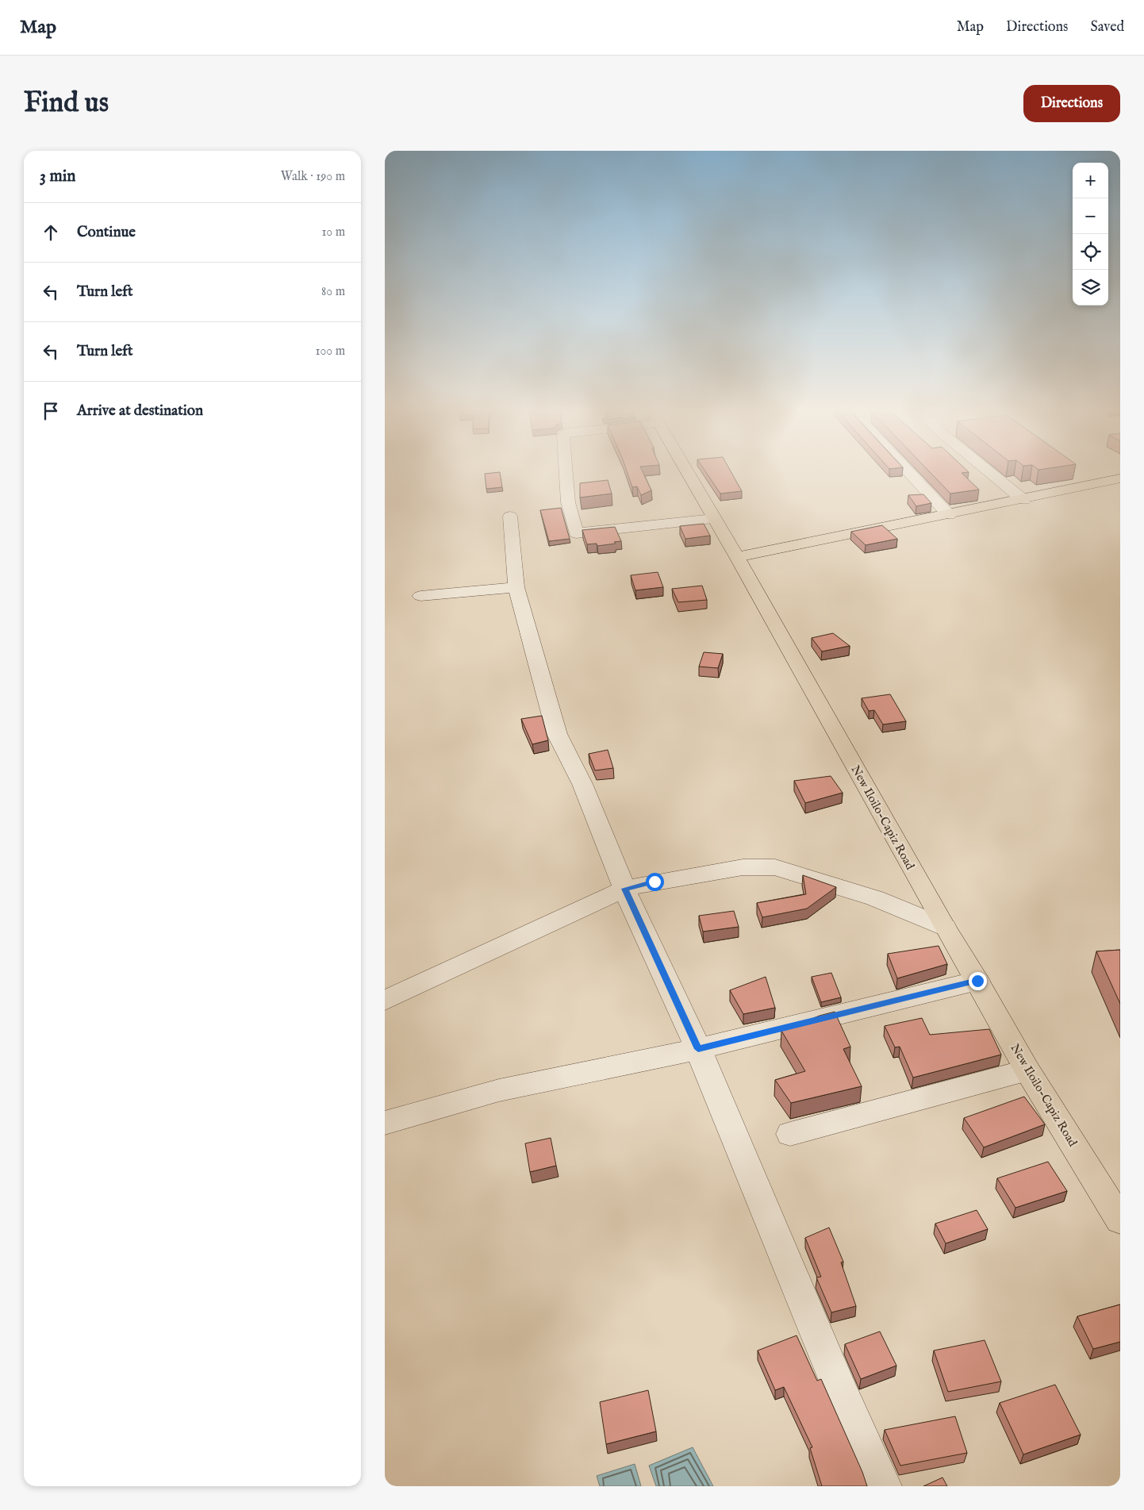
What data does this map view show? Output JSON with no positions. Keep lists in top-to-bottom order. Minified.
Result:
{"streets":{"main road":["New Iloilo-Capiz Road"]},"page":{"header":"Map","nav":["Map","Directions","Saved"],"buttons":"Directions","title":"Find us","heading":["3 min","Walk · 190 m"],"map_buttons":["+","−"],"list":[["Continue","10 m"],["Turn left","80 m"],["Turn left","100 m"],"Arrive at destination"]}}
